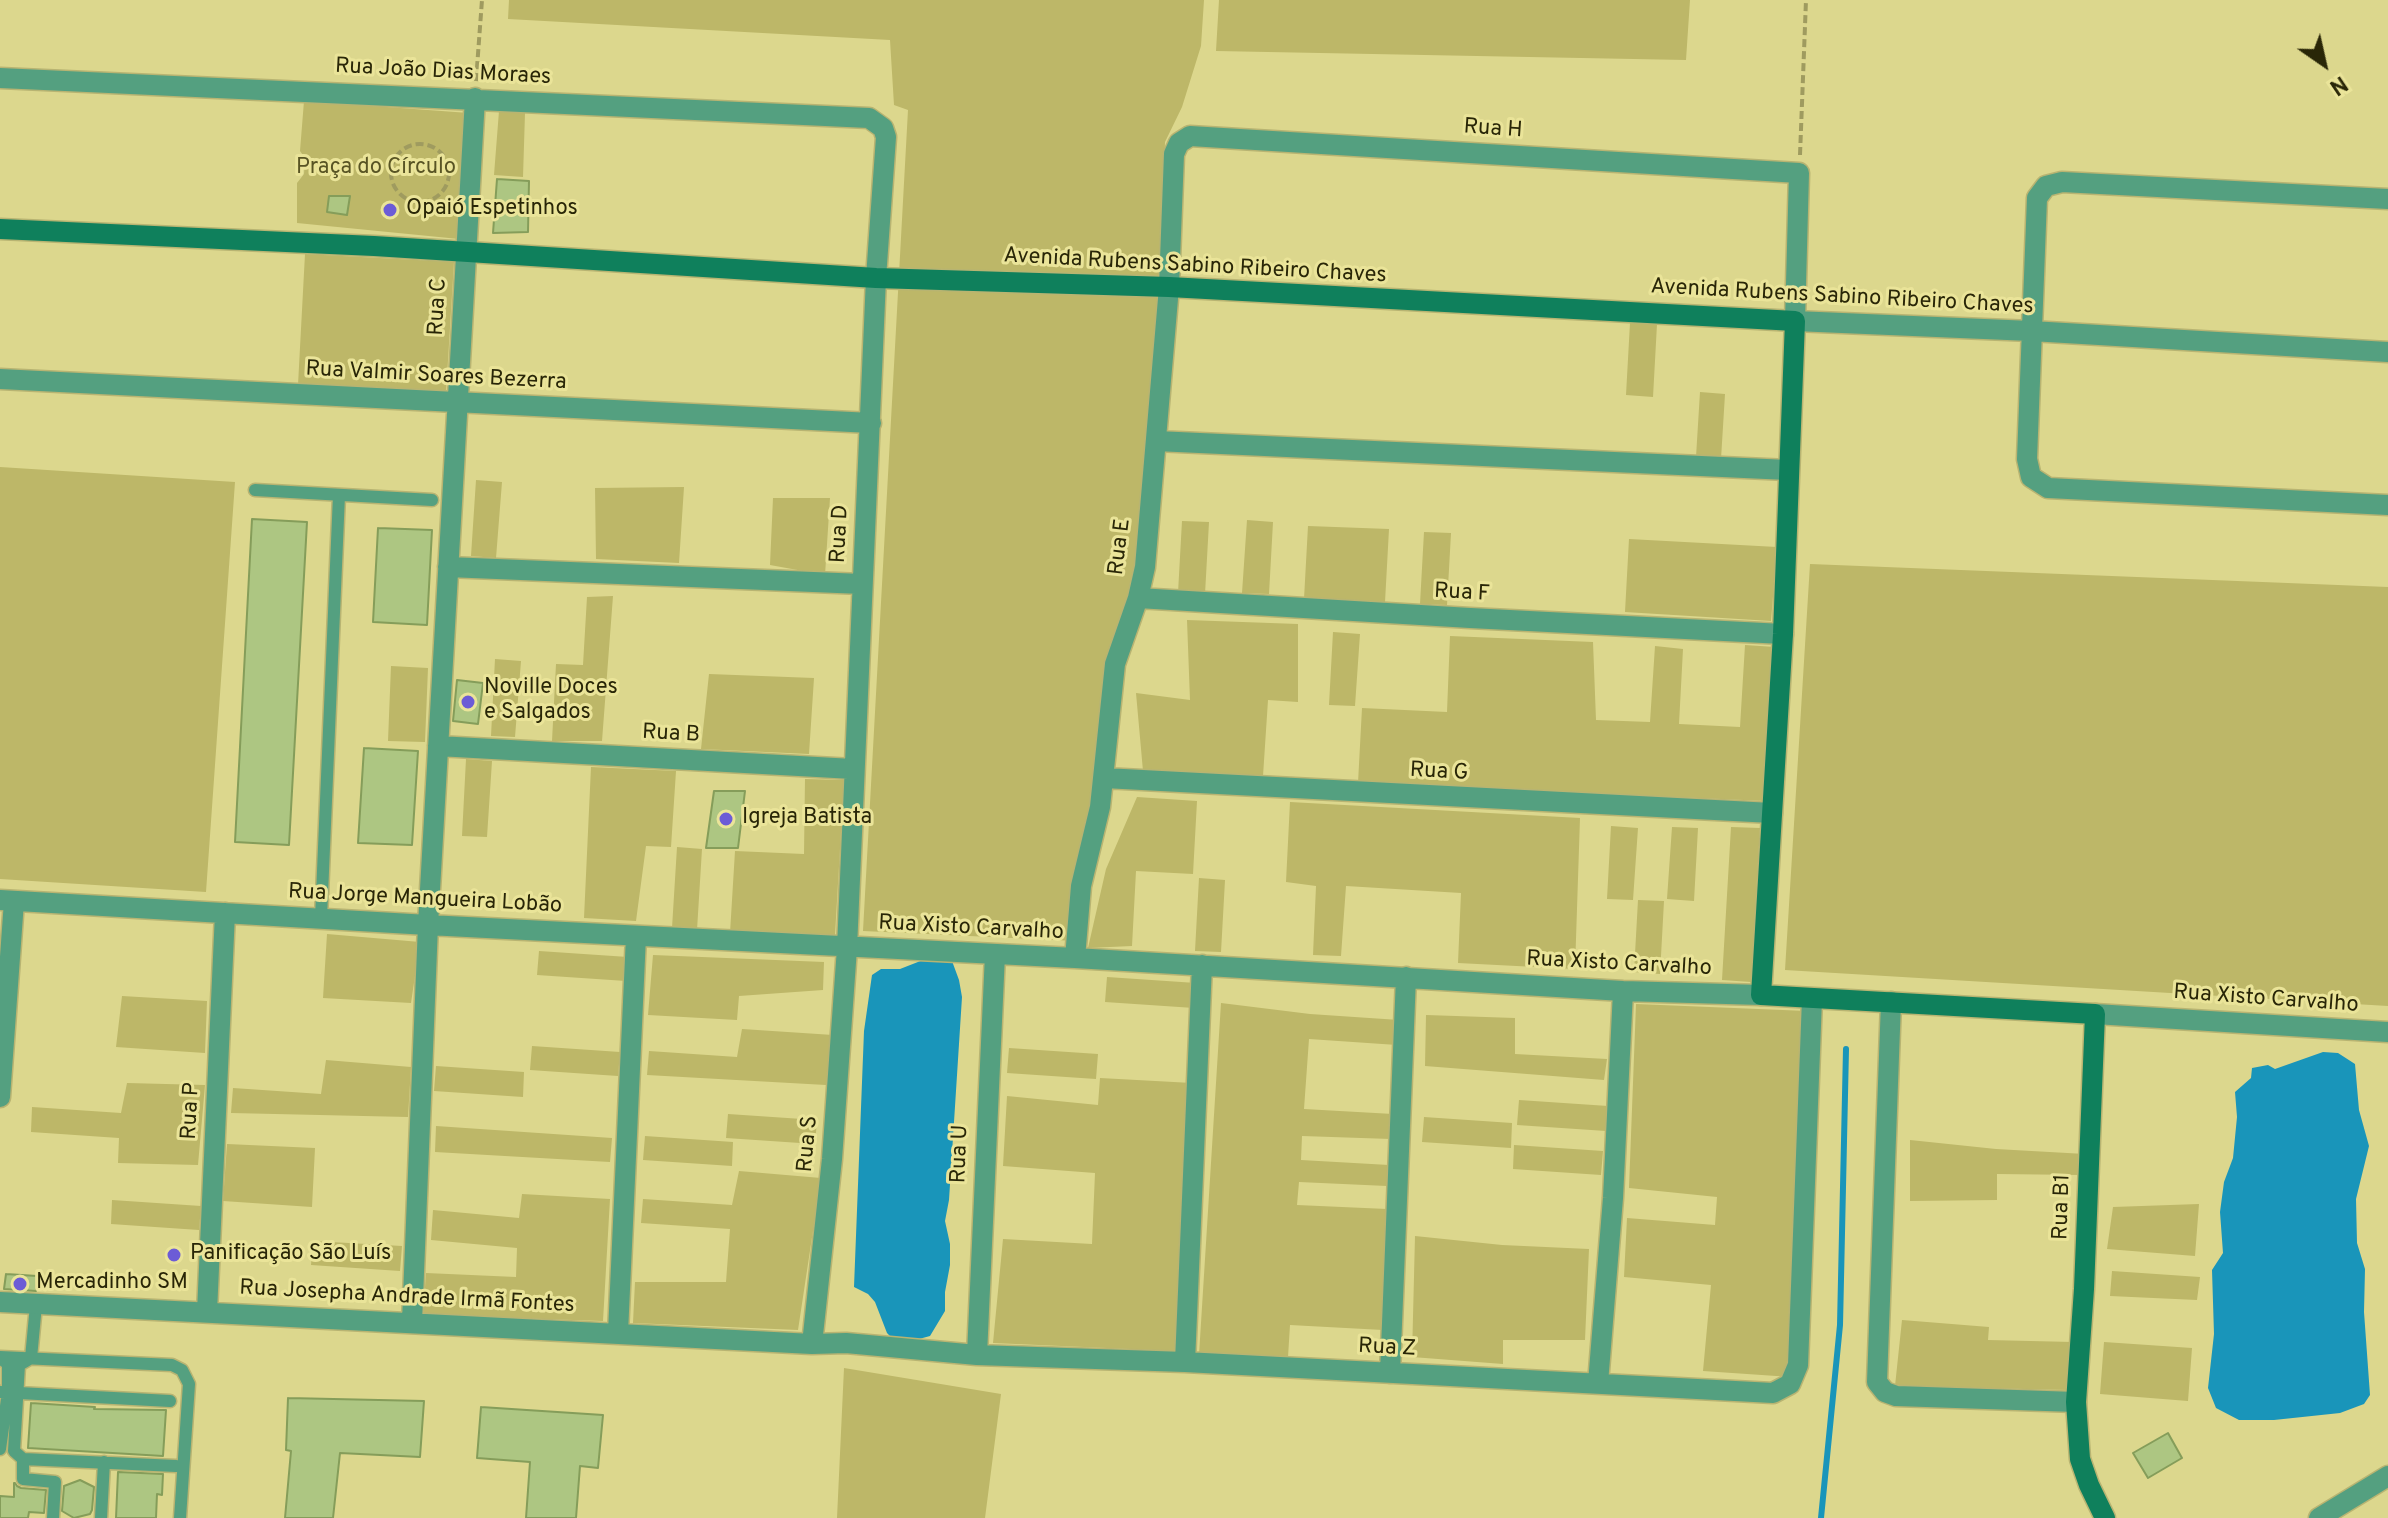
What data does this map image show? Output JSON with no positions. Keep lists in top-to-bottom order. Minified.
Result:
{"streets":{"street":["Rua João Dias Moraes","Rua H","Avenida Rubens Sabino Ribeiro Chaves","Rua C","Rua Valmir Soares Bezerra","Rua D","Rua E","Rua F","Rua B","Rua G","Rua Jorge Mangueira Lobão","Rua Xisto Carvalho","Rua P","Rua S","Rua U","Rua B1","Rua Josepha Andrade Irmã Fontes","Rua Z"]},"crossings":[["Rua João Dias Moraes","Rua C"],["Rua João Dias Moraes","Rua D"],["Rua H","Rua E"],["Avenida Rubens Sabino Ribeiro Chaves","Rua C"],["Avenida Rubens Sabino Ribeiro Chaves","Rua D"],["Avenida Rubens Sabino Ribeiro Chaves","Rua E"],["Rua C","Rua Valmir Soares Bezerra"],["Rua C","Rua B"],["Rua C","Rua Jorge Mangueira Lobão"],["Rua C","Rua Josepha Andrade Irmã Fontes"],["Rua Valmir Soares Bezerra","Rua D"],["Rua D","Rua B"],["Rua D","Rua Jorge Mangueira Lobão"],["Rua D","Rua Xisto Carvalho"],["Rua D","Rua S"],["Rua E","Rua F"],["Rua E","Rua G"],["Rua E","Rua Xisto Carvalho"],["Rua Jorge Mangueira Lobão","Rua Xisto Carvalho"],["Rua Jorge Mangueira Lobão","Rua P"],["Rua Jorge Mangueira Lobão","Rua S"],["Rua Xisto Carvalho","Rua S"],["Rua Xisto Carvalho","Rua U"],["Rua Xisto Carvalho","Rua B1"],["Rua Xisto Carvalho","Rua Z"],["Rua P","Rua Josepha Andrade Irmã Fontes"],["Rua S","Rua Josepha Andrade Irmã Fontes"],["Rua U","Rua Z"],["Rua Josepha Andrade Irmã Fontes","Rua Z"]],"parks":["Praça do Círculo"],"places":["Opaió Espetinhos","Noville Doces e Salgados","Igreja Batista","Panificação São Luís","Mercadinho SM"],"north":"bottom right"}
